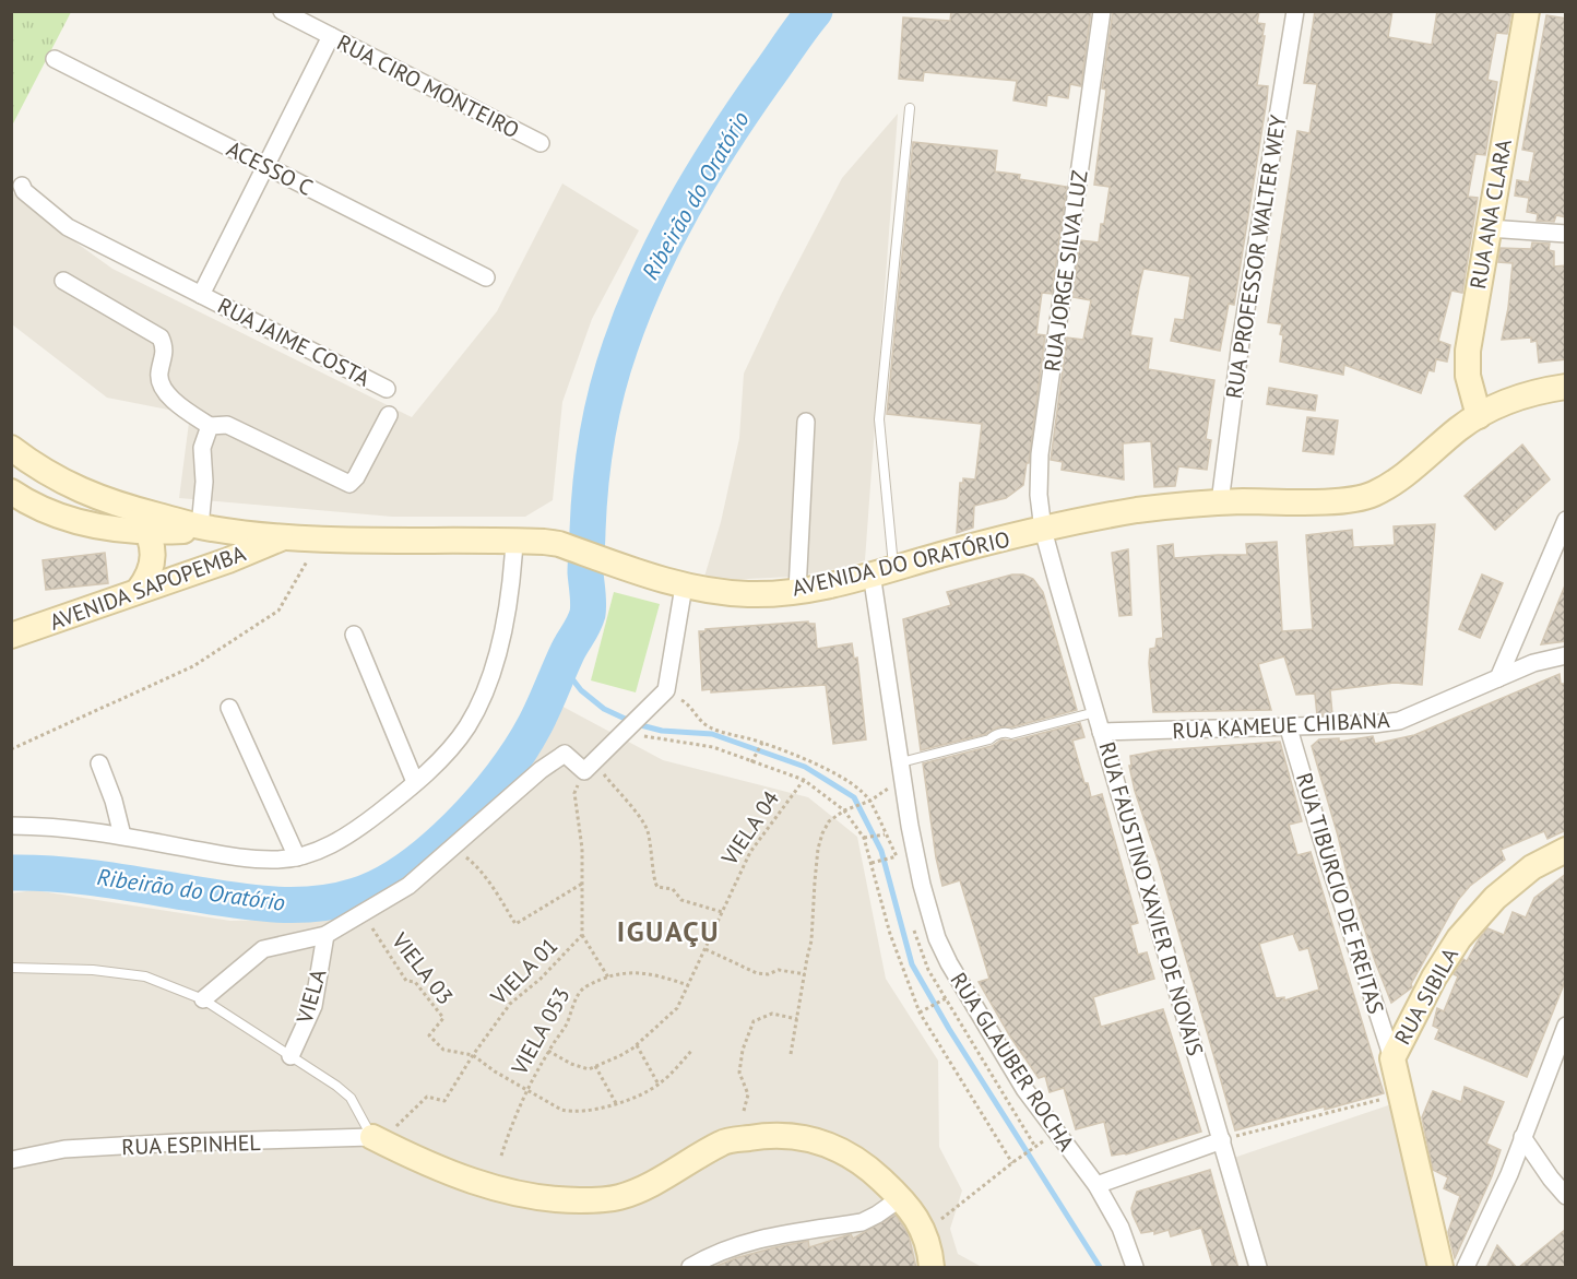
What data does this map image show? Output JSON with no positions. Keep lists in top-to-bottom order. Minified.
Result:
{"streets":{"main road":["RUA ANA CLARA","AVENIDA DO ORATÓRIO","AVENIDA SAPOPEMBA","RUA SIBILA"],"street":["RUA CIRO MONTEIRO","ACESSO C","RUA PROFESSOR WALTER WEY","RUA JORGE SILVA LUZ","RUA JAIME COSTA","RUA KAMEUE CHIBANA","RUA TIBURCIO DE FREITAS","RUA FAUSTINO XAVIER DE NOVAIS","VIELA","RUA GLAUBER ROCHA","RUA ESPINHEL"],"path":["VIELA 04","VIELA 03","VIELA 01","VIELA 053"]},"crossings":[["RUA CIRO MONTEIRO","RUA JAIME COSTA"],["ACESSO C","RUA JAIME COSTA"],["RUA ANA CLARA","AVENIDA DO ORATÓRIO"],["RUA PROFESSOR WALTER WEY","AVENIDA DO ORATÓRIO"],["RUA JORGE SILVA LUZ","AVENIDA DO ORATÓRIO"],["RUA JORGE SILVA LUZ","RUA FAUSTINO XAVIER DE NOVAIS"],["AVENIDA DO ORATÓRIO","AVENIDA SAPOPEMBA"],["AVENIDA DO ORATÓRIO","RUA FAUSTINO XAVIER DE NOVAIS"],["AVENIDA DO ORATÓRIO","RUA GLAUBER ROCHA"],["RUA KAMEUE CHIBANA","RUA TIBURCIO DE FREITAS"],["RUA KAMEUE CHIBANA","RUA FAUSTINO XAVIER DE NOVAIS"],["VIELA 04","VIELA 053"],["RUA TIBURCIO DE FREITAS","RUA SIBILA"],["VIELA 03","VIELA 01"],["VIELA 01","RUA ESPINHEL"]],"districts":["IGUAÇU"],"water":["Ribeirão do Oratório"]}
